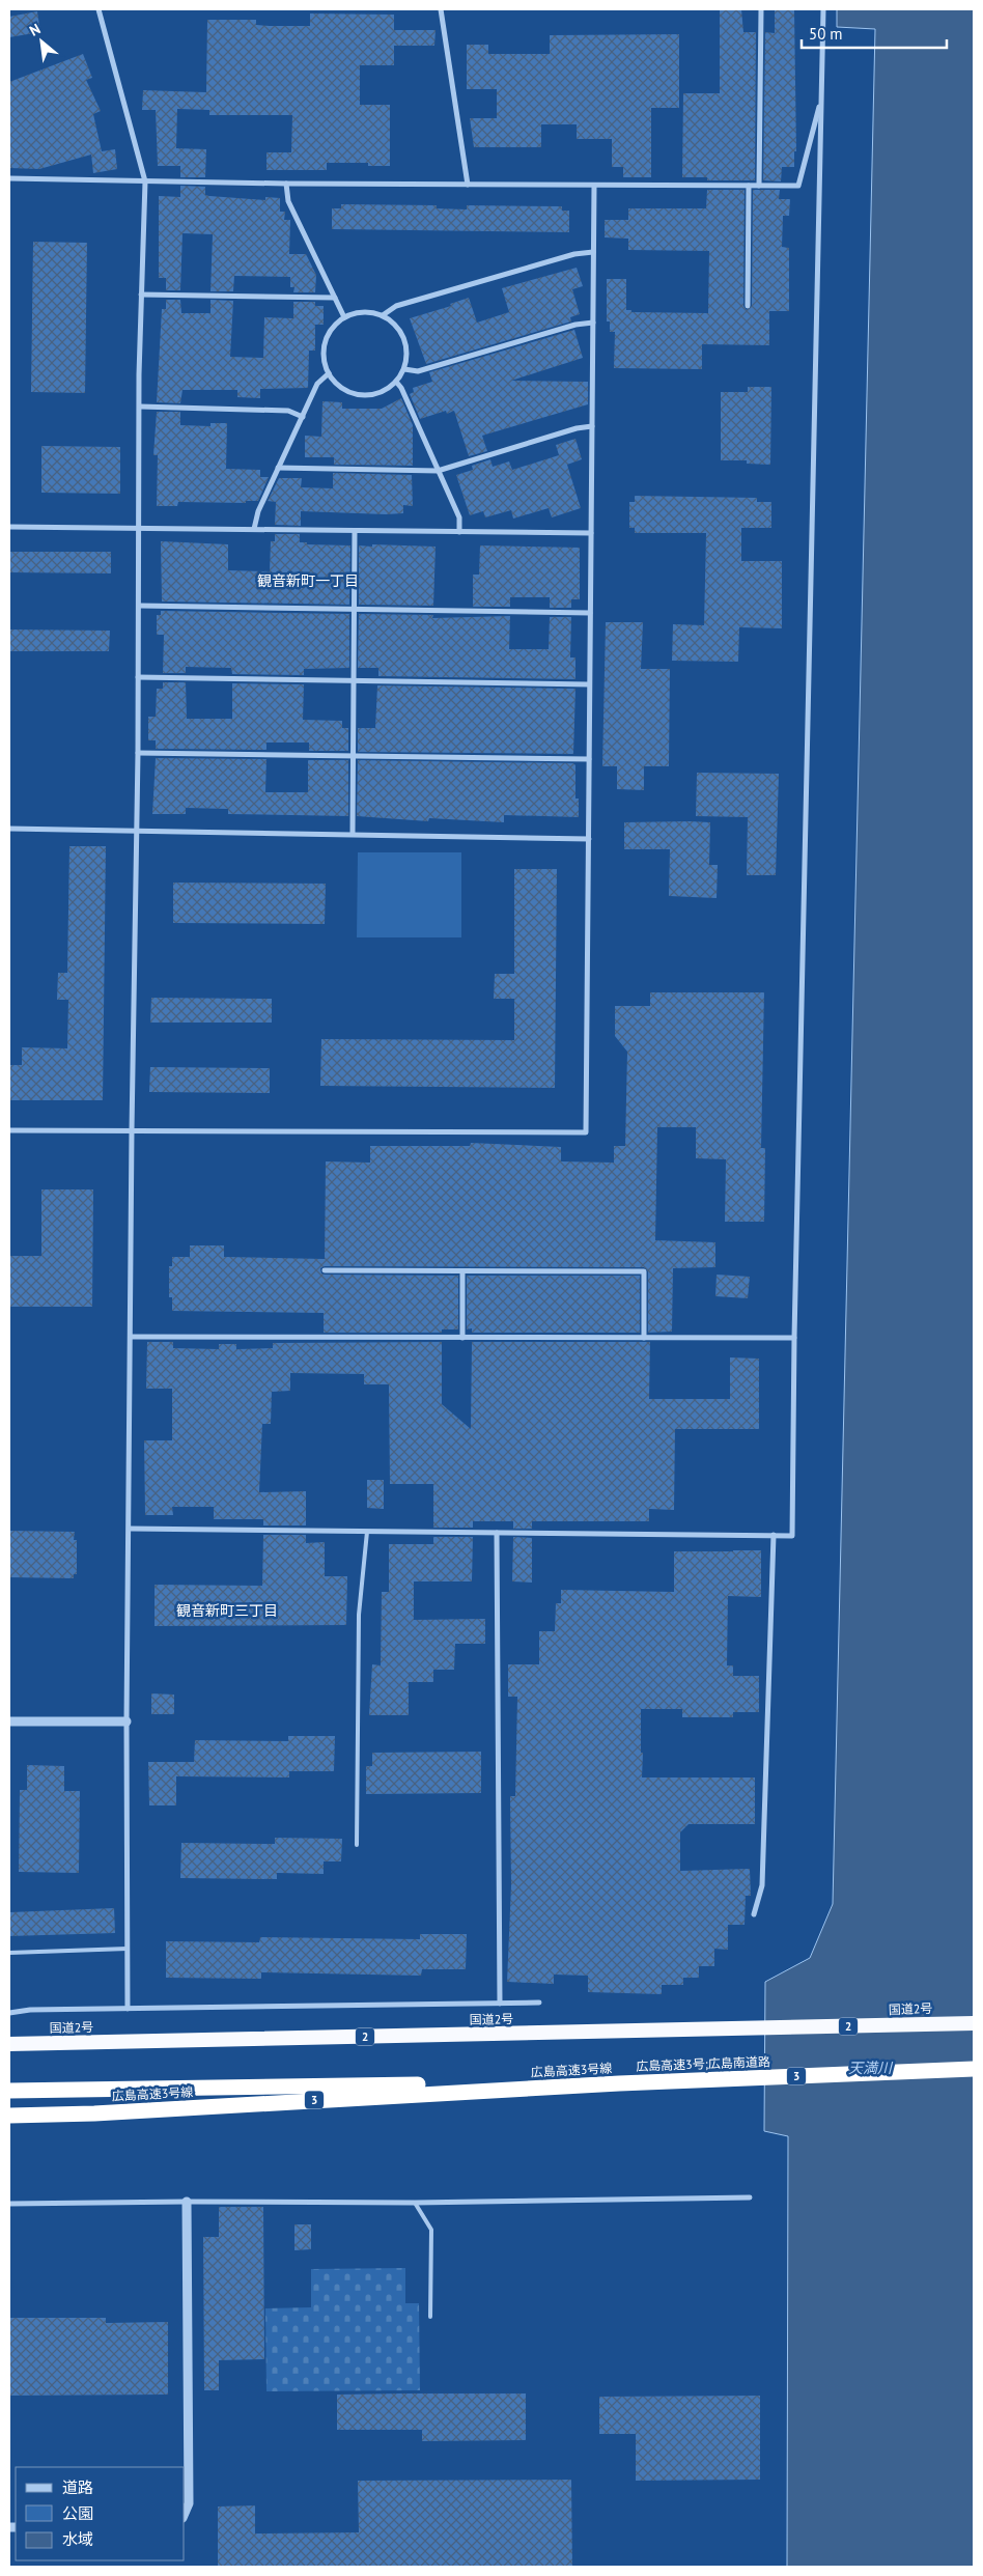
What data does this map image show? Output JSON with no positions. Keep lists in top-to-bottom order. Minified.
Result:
{"streets":{"highway":["国道2号","2","広島高速3号;広島南道路","広島高速3号線","3"]},"crossings":[["広島高速3号;広島南道路","広島高速3号線"]],"districts":["観音新町一丁目","観音新町三丁目"],"water":["天満川"],"legend":["道路","公園","水域"],"scale_bar":"50 m","north":"top left"}
